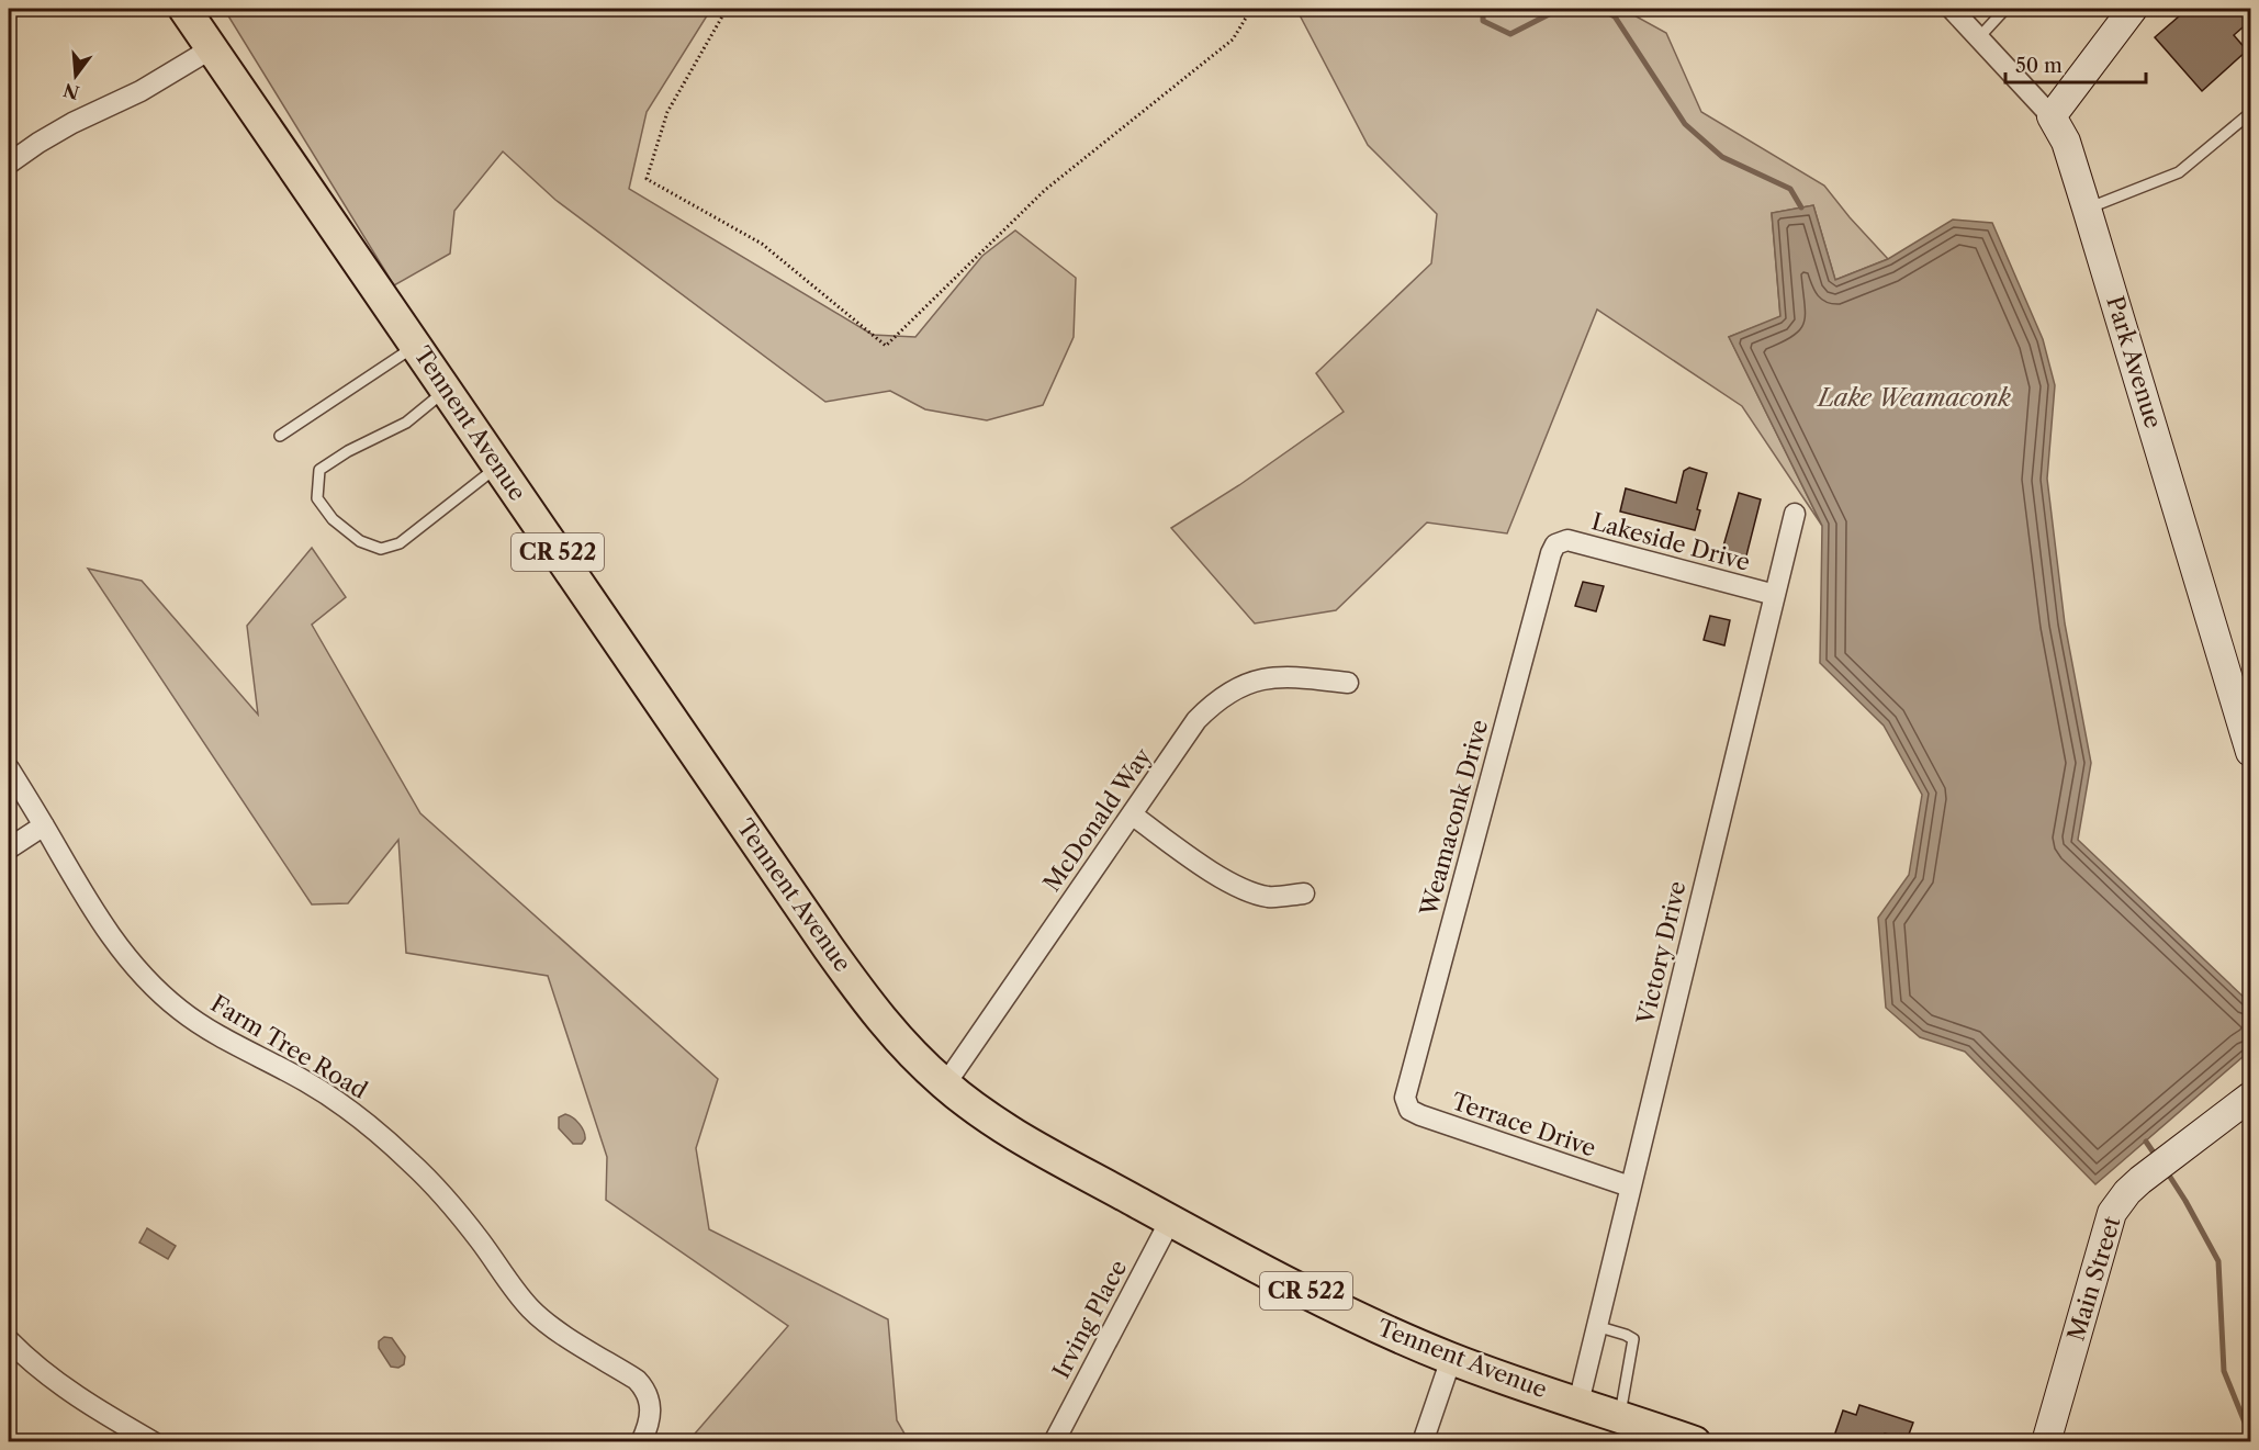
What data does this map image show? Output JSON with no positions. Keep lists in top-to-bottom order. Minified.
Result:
{"streets":{"main road":["Tennent Avenue","CR 522"],"street":["Park Avenue","Lakeside Drive","Weamaconk Drive","McDonald Way","Victory Drive","Farm Tree Road","Terrace Drive","Main Street","Irving Place"]},"crossings":[["Tennent Avenue","McDonald Way"],["Tennent Avenue","Victory Drive"],["Tennent Avenue","Irving Place"],["Lakeside Drive","Weamaconk Drive"],["Lakeside Drive","Victory Drive"],["Weamaconk Drive","Terrace Drive"],["Victory Drive","Terrace Drive"]],"water":["Lake Weamaconk"],"scale_bar":"50 m","north":"bottom"}
